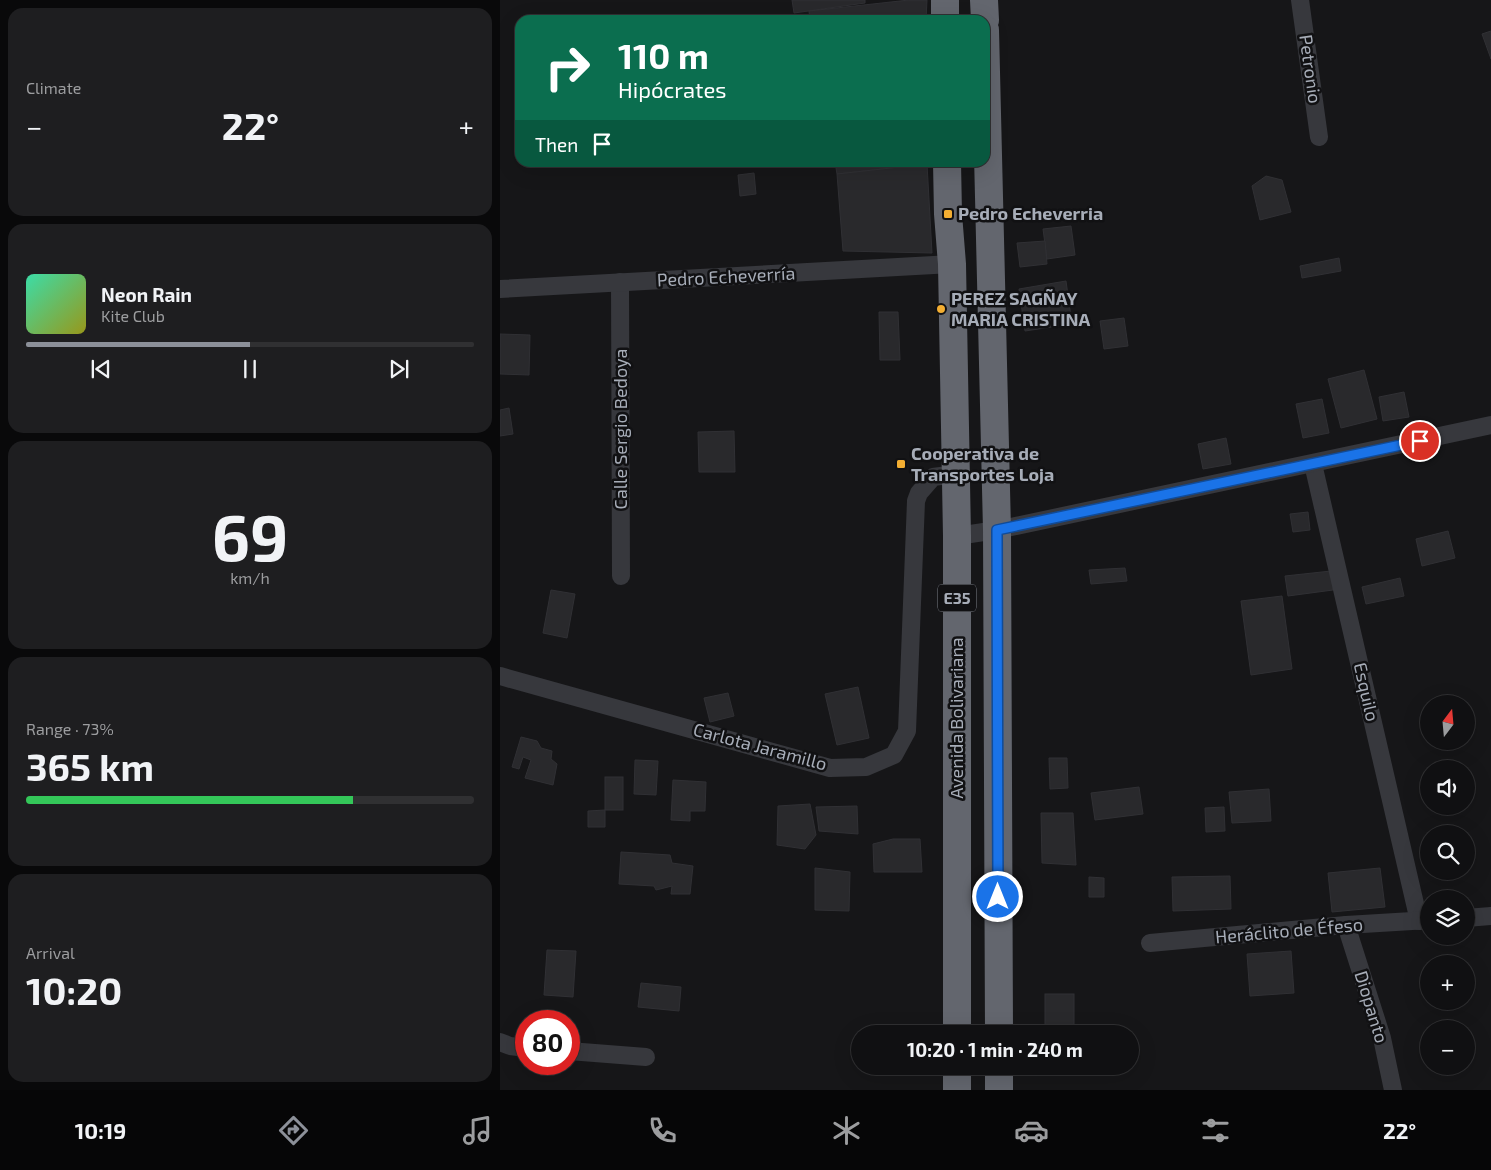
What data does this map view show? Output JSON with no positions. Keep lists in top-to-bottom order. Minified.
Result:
{"streets":{"highway":["E35","Avenida Bolivariana"],"street":["Petronio","Pedro Echeverría","Calle Sergio Bedoya","Esquilo","Carlota Jaramillo","Heráclito de Éfeso","Diopanto"]},"crossings":[["Pedro Echeverría","Calle Sergio Bedoya"],["Pedro Echeverría","Avenida Bolivariana"],["Avenida Bolivariana","Carlota Jaramillo"],["Heráclito de Éfeso","Diopanto"]],"places":{"transit":["Pedro Echeverria","Cooperativa de Transportes Loja"],"other":["PEREZ SAGÑAY MARIA CRISTINA"]},"north":"top","page":{"tile":["Climate",["69","km/h"],["Range · 73%","365 km"],["Arrival","10:20"]],"turn":["110 m","Hipócrates"],"heat":["−","22°","+"],"then":"Then","song":["Neon Rain","Kite Club"],"map_buttons":["+","−"],"limit":"80","trip":"10:20 · 1 min · 240 m","tabs":["10:19","22°"]}}
